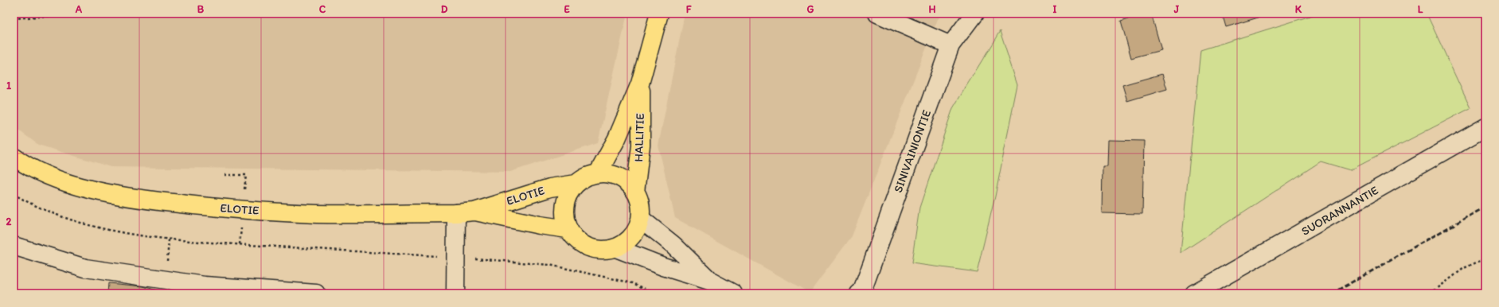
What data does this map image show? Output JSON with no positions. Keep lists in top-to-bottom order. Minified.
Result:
{"streets":{"main road":["HALLITIE","ELOTIE"],"street":["SINIVAINIONTIE","SUORANNANTIE"]},"crossings":[["HALLITIE","ELOTIE"]],"grid":{"columns":["A","B","C","D","E","F","G","H","I","J","K","L"],"rows":["1","2"]}}
